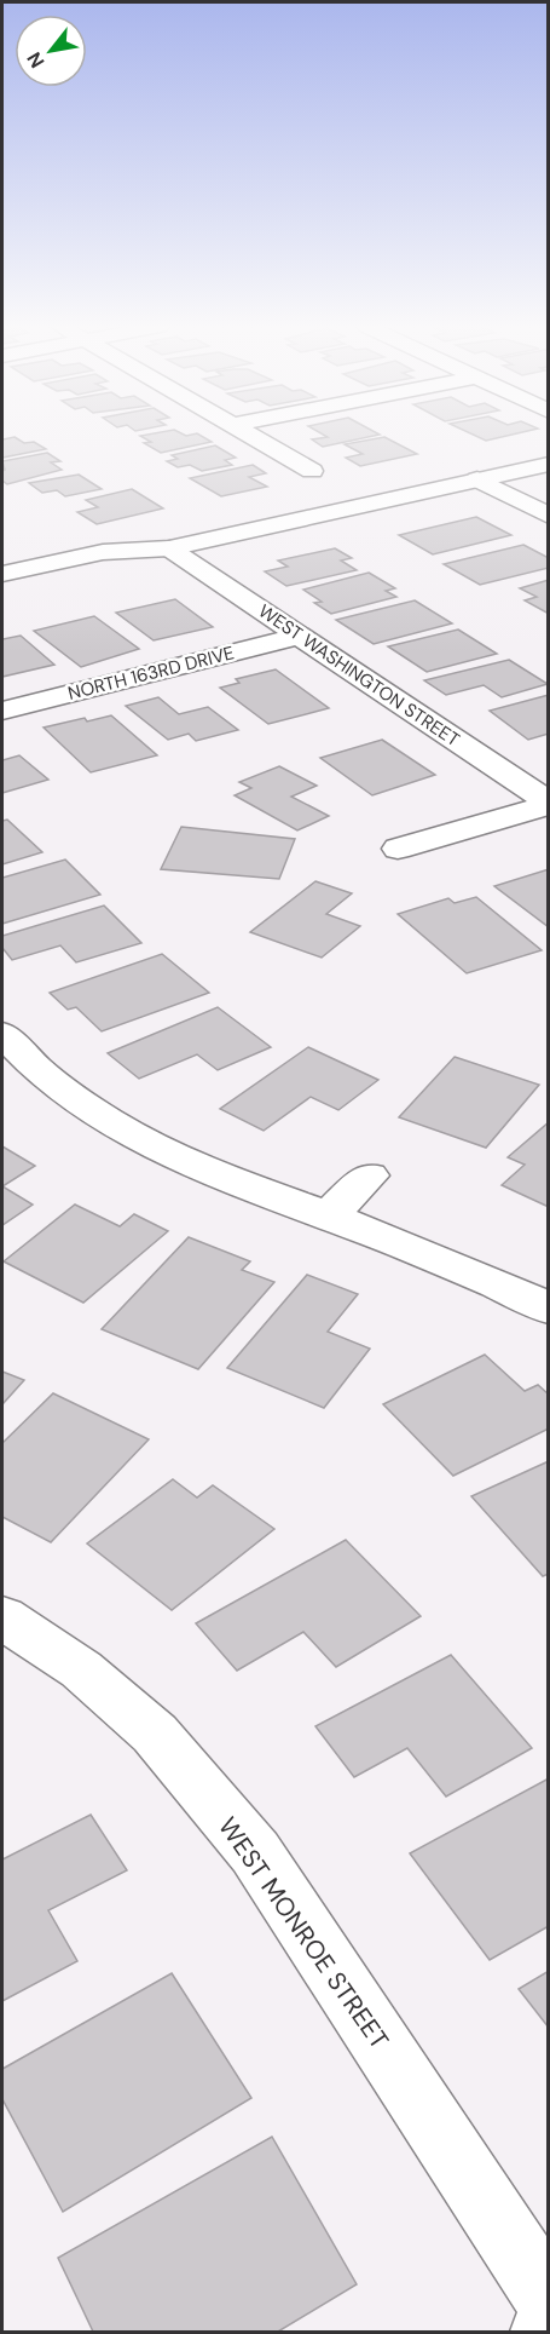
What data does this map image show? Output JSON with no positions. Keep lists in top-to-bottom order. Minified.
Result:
{"streets":{"street":["NORTH 163RD DRIVE","WEST WASHINGTON STREET","WEST MONROE STREET"]},"crossings":[["NORTH 163RD DRIVE","WEST WASHINGTON STREET"]],"north":"bottom left"}
